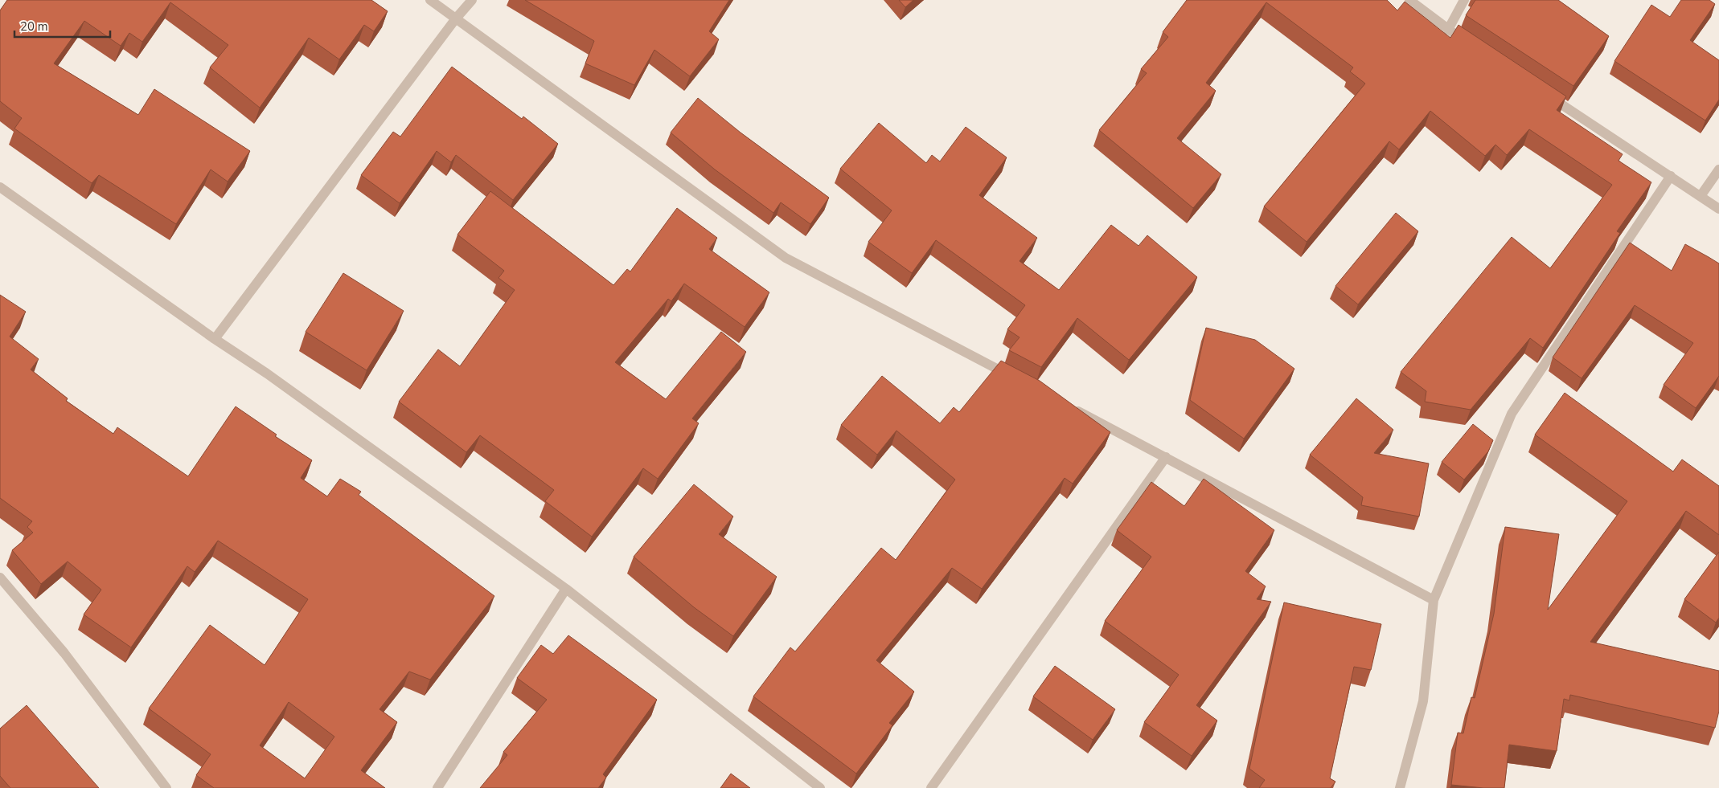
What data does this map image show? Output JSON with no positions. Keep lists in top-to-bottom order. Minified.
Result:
{"scale_bar":"20 m"}
